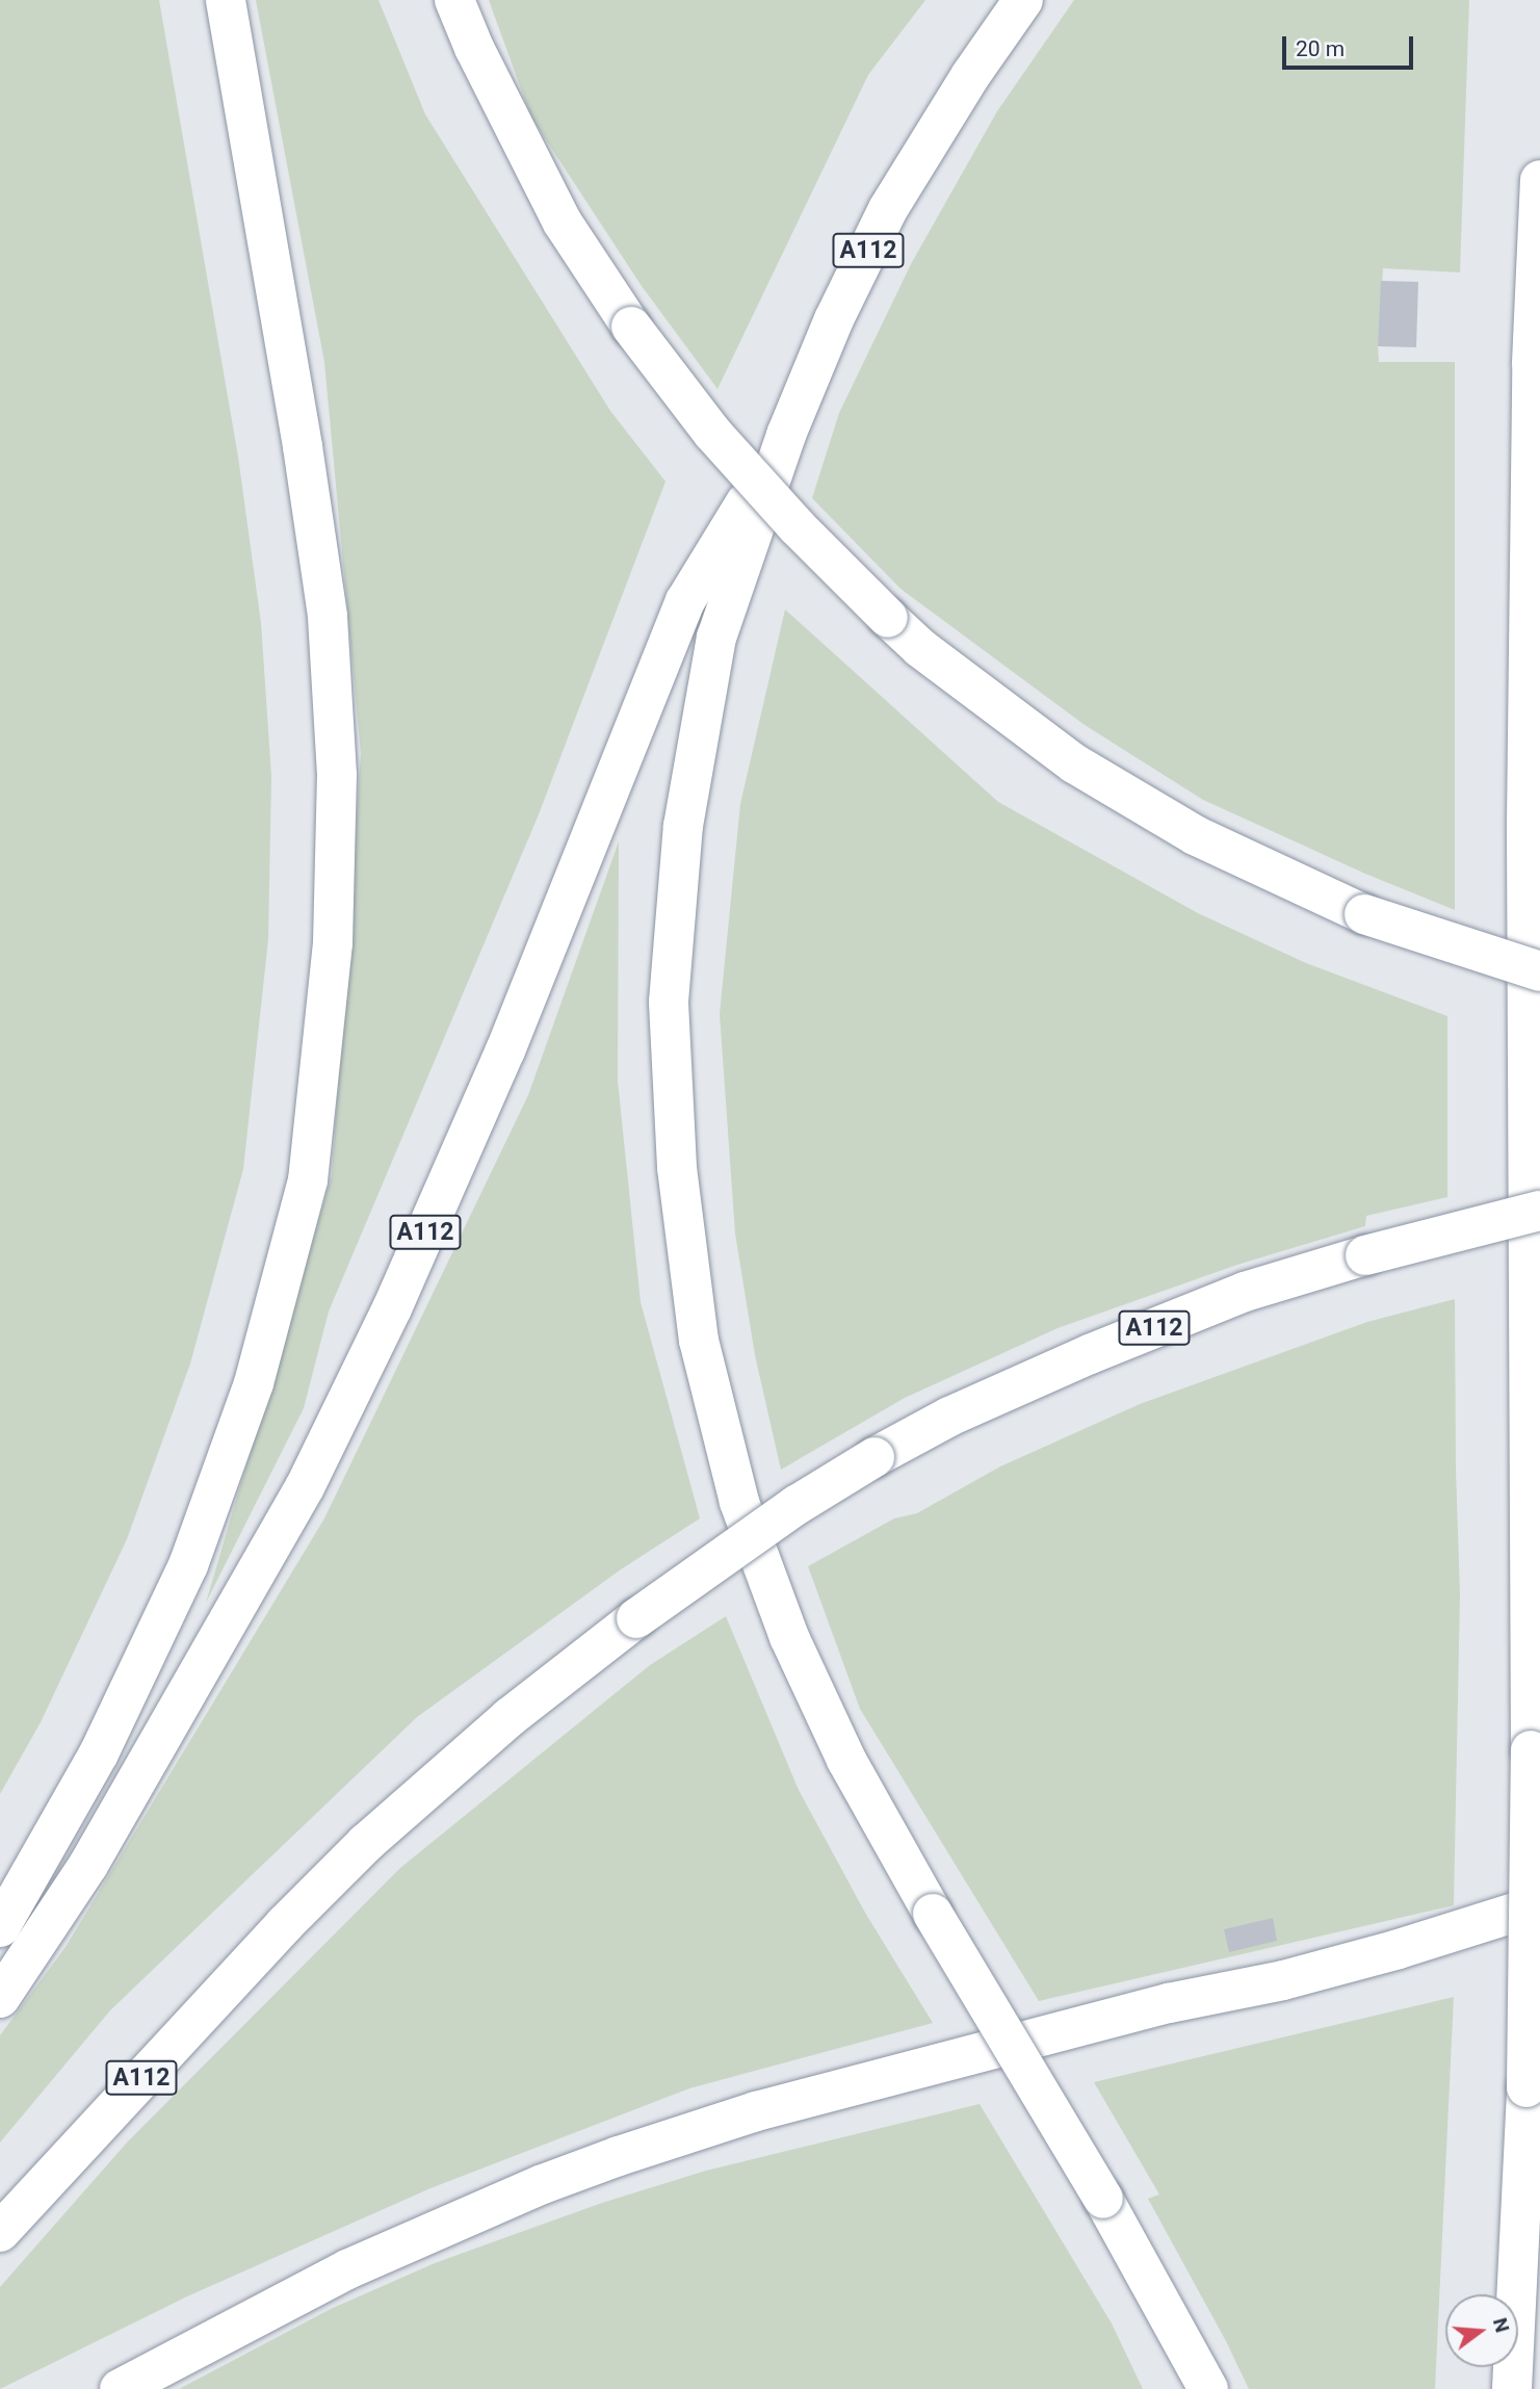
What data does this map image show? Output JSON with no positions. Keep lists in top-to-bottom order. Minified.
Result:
{"streets":{"highway":["A112"]},"scale_bar":"20 m","north":"right"}
